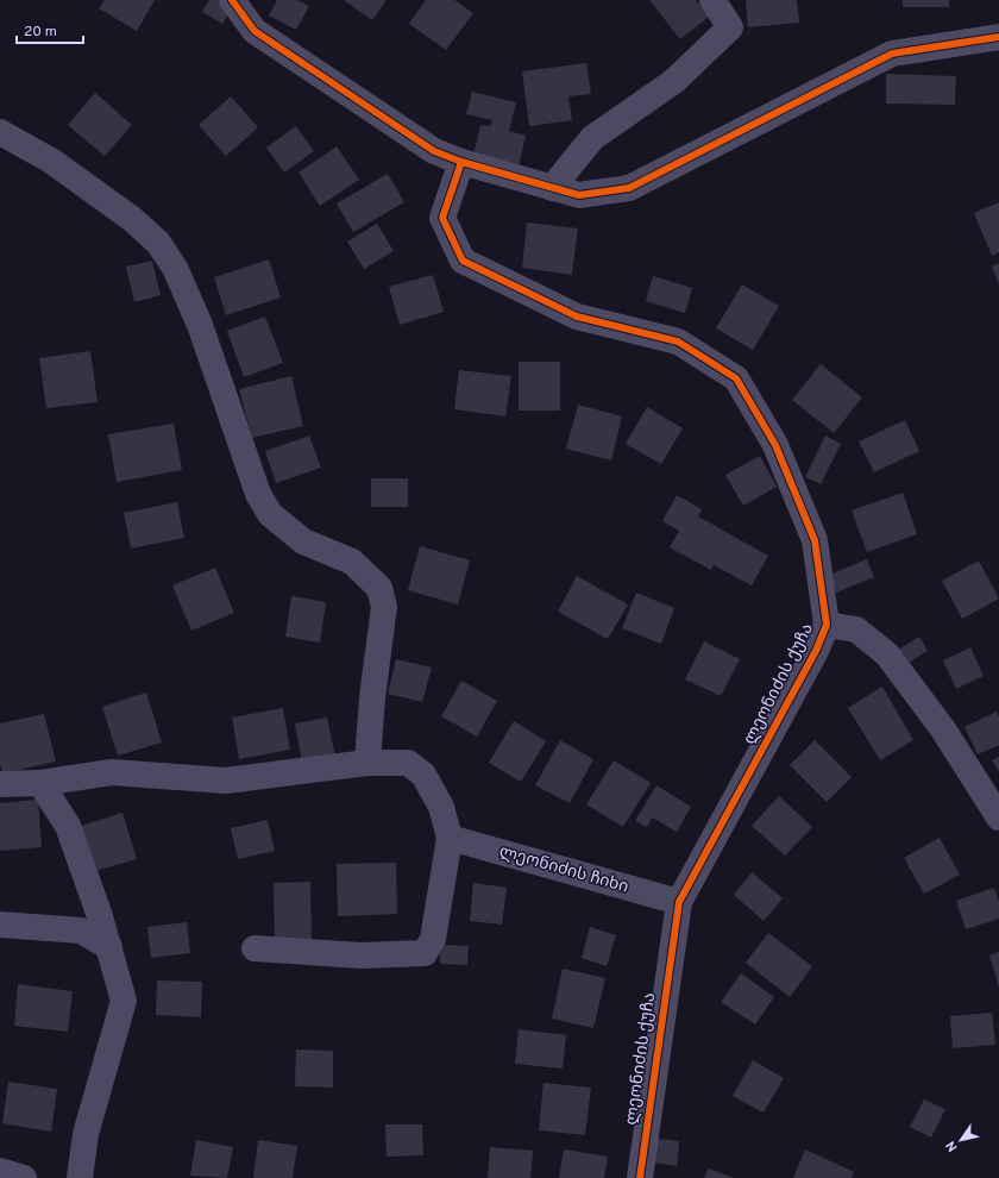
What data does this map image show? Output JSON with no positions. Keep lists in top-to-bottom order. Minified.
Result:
{"streets":{"street":["ლეონიძის ქუჩა","ლეონიძის ჩიხი"]},"crossings":[["ლეონიძის ქუჩა","ლეონიძის ჩიხი"]],"scale_bar":"20 m","north":"bottom left"}
